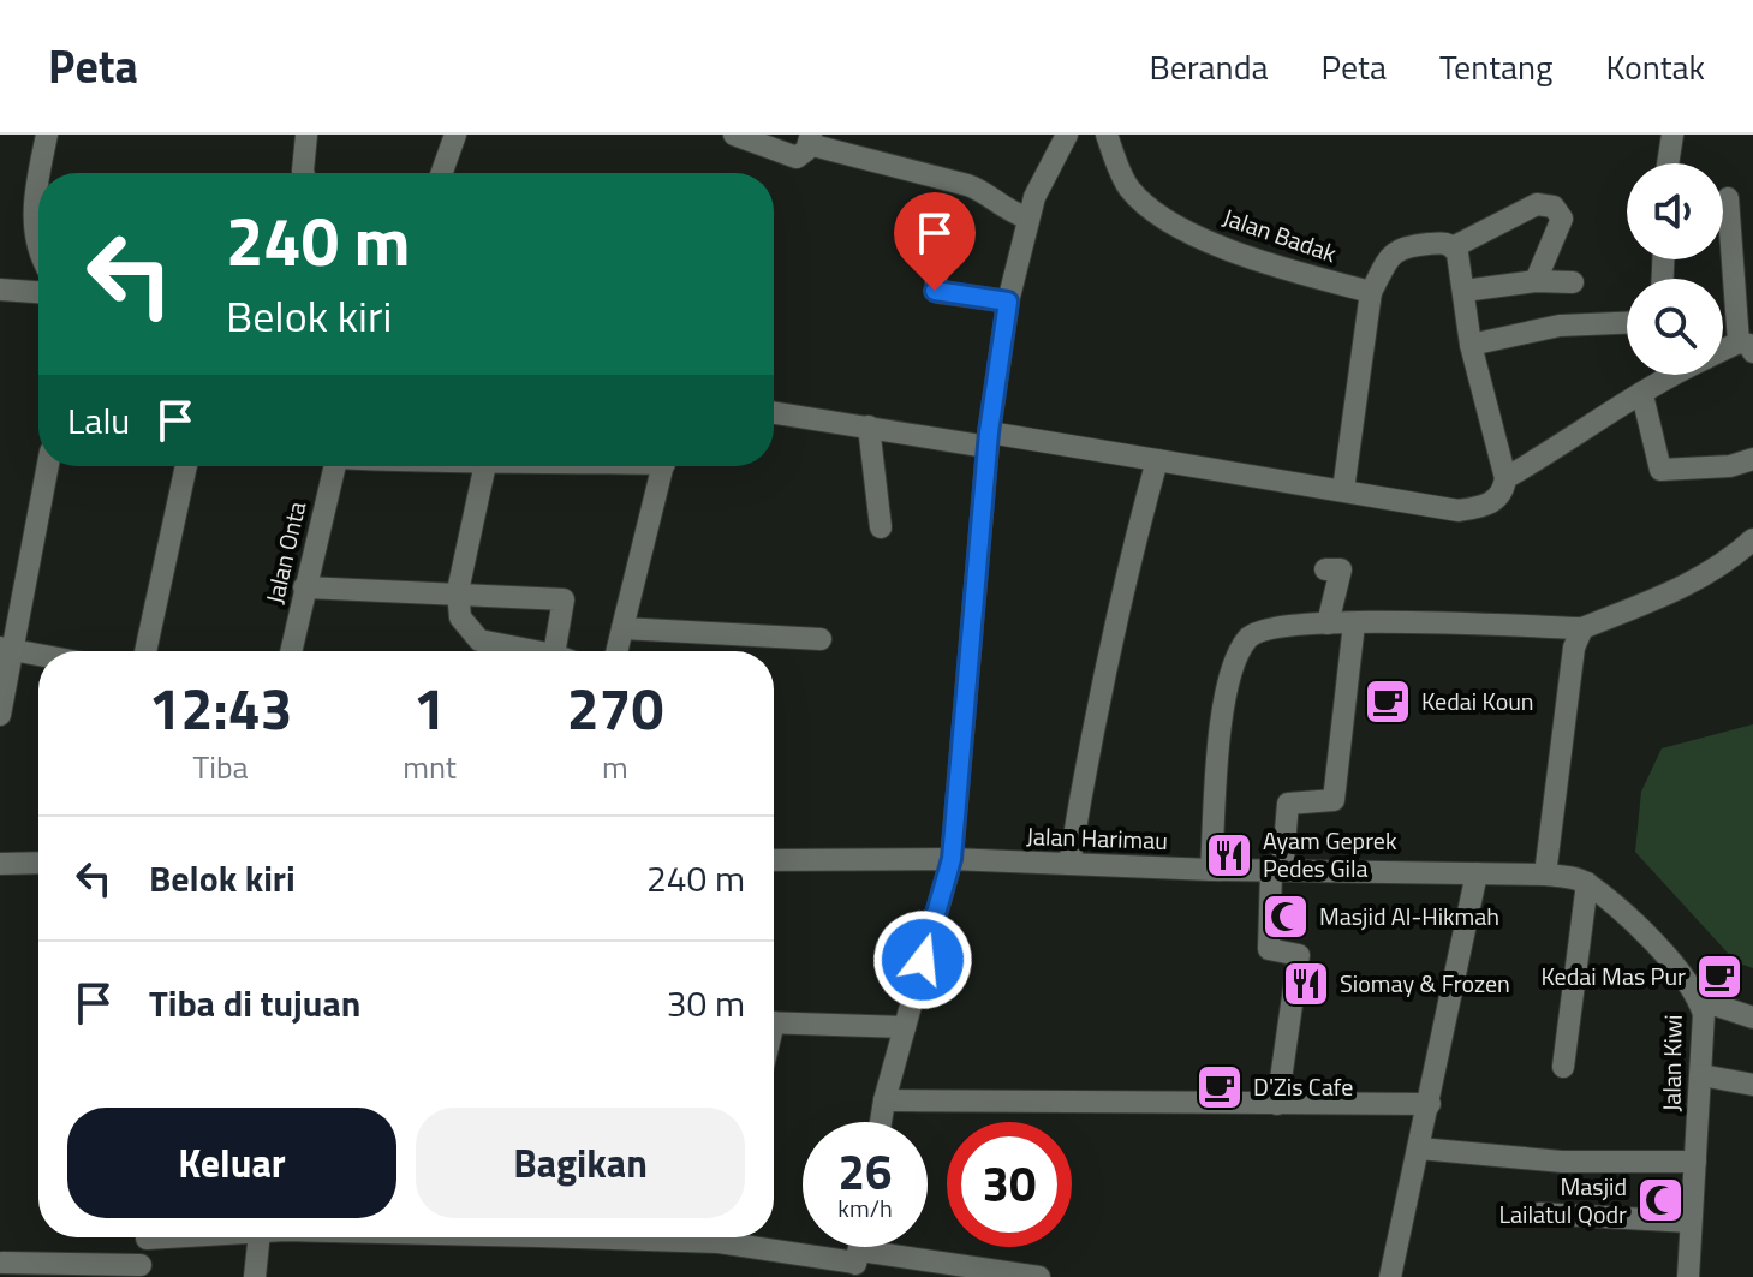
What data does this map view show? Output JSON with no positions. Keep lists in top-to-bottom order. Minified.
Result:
{"streets":{"street":["Jalan Badak","Jalan Onta","Jalan Harimau","Jalan Kiwi"]},"places":{"cafe":["Kedai Koun","Kedai Mas Pur","D'Zis Cafe"],"restaurant":["Ayam Geprek Pedes Gila","Siomay & Frozen"],"mosque":["Masjid Al-Hikmah","Masjid Lailatul Qodr"]},"page":{"header":"Peta","nav":["Beranda","Peta","Tentang","Kontak"],"turn":["240 m","Belok kiri"],"then":"Lalu","eta":["12:43","Tiba","1","mnt","270","m"],"list":[{"name":"Belok kiri","value":"240 m"},{"name":"Tiba di tujuan","value":"30 m"}],"buttons":["Keluar","Bagikan"],"speed":"26 km/h","limit":"30"}}
